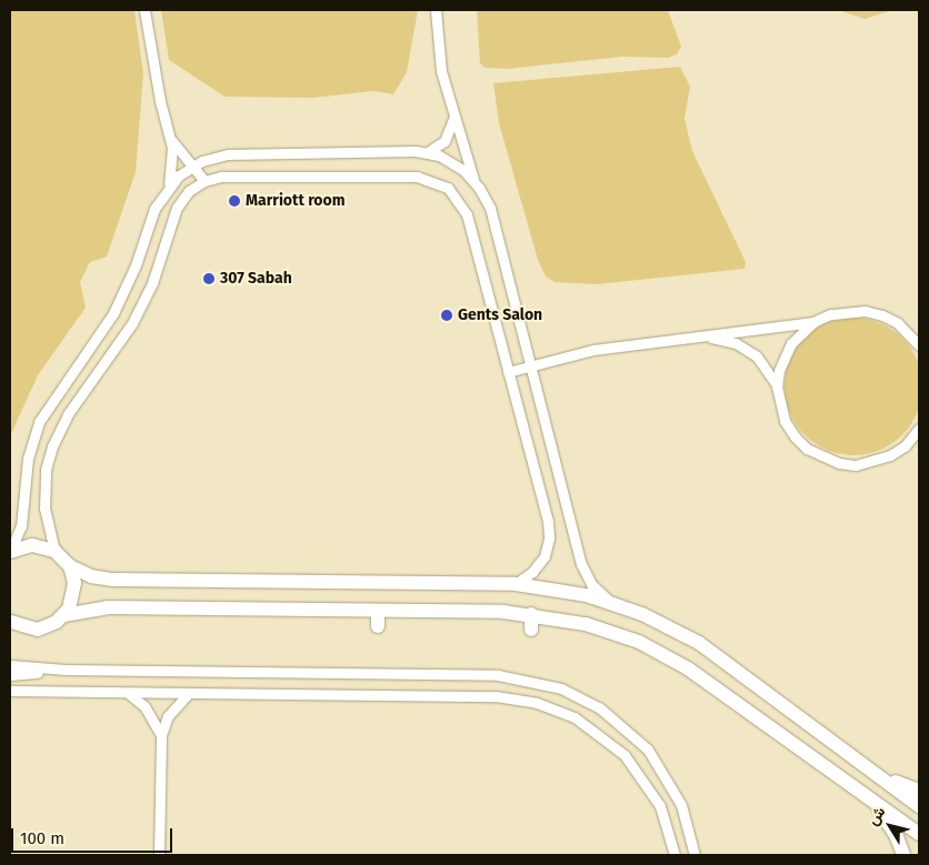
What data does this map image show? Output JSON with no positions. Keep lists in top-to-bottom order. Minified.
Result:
{"places":["Marriott room","307 Sabah","Gents Salon"],"scale_bar":"100 m","north":"top left"}
